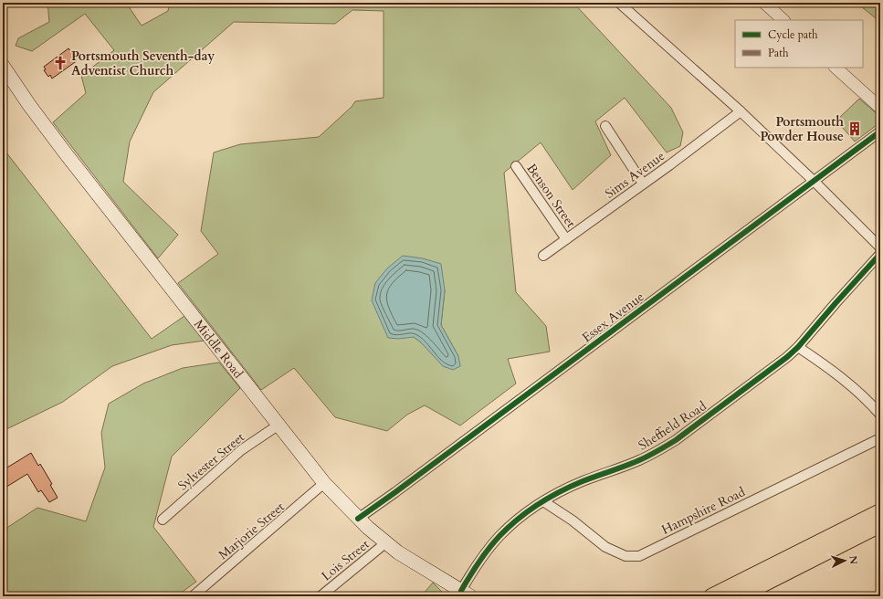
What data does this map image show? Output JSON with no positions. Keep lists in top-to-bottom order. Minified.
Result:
{"streets":{"main road":["Middle Road"],"street":["Sims Avenue","Benson Street","Essex Avenue","Sheffield Road","Sylvester Street","Hampshire Road","Marjorie Street","Lois Street"]},"crossings":[["Sims Avenue","Benson Street"],["Essex Avenue","Middle Road"],["Middle Road","Sheffield Road"],["Middle Road","Sylvester Street"],["Middle Road","Marjorie Street"],["Middle Road","Lois Street"],["Sheffield Road","Hampshire Road"]],"places":{"church":["Portsmouth Seventh-day Adventist Church"],"building":["Portsmouth Powder House"]},"legend":["Cycle path","Path"],"north":"right"}
